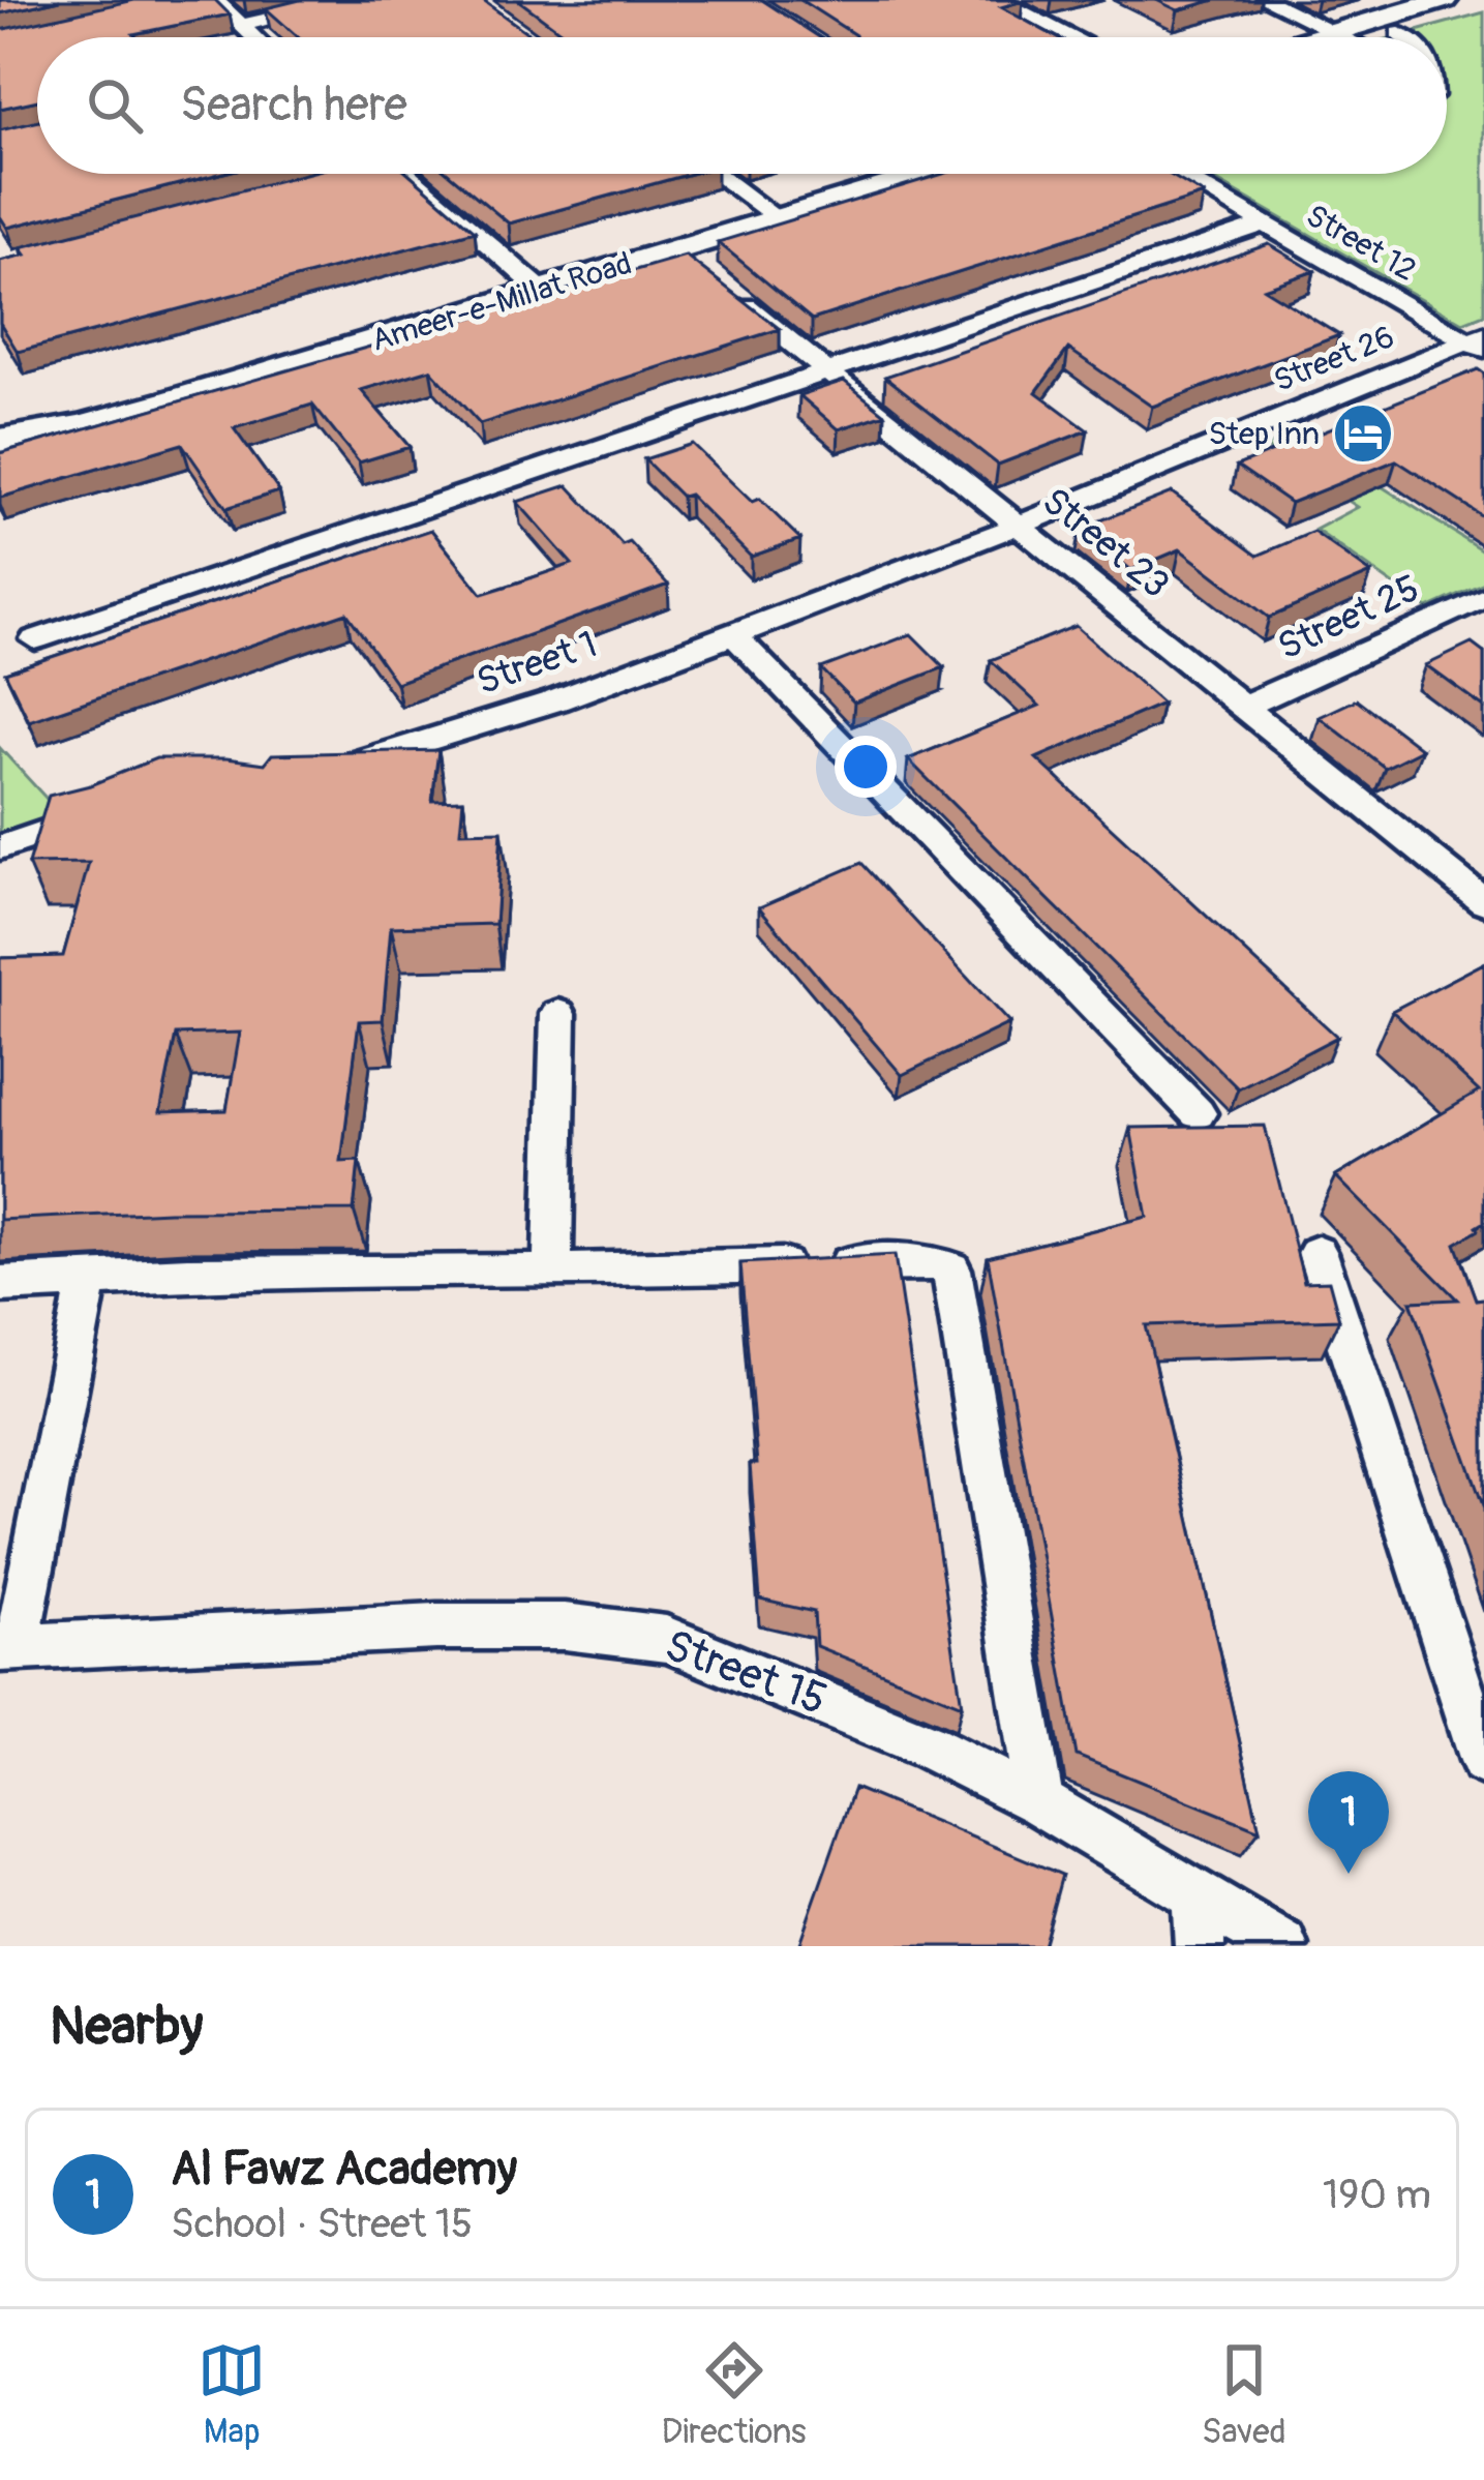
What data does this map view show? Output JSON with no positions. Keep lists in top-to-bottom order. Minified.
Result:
{"streets":{"main road":["Ameer-e-Millat Road"],"street":["Street 12","Street 26","Street 23","Street 25","Street 1","Street 15"]},"crossings":[["Street 12","Street 26"],["Street 26","Street 23"],["Street 26","Street 1"],["Street 23","Street 25"],["Street 23","Street 1"]],"places":{"hotel":["Step Inn"]},"page":{"search":"Search here","pins":"1","heading":"Nearby","list":[{"mark":"1","name":"Al Fawz Academy","note":"School · Street 15","value":"190 m"}],"nav":["Map","Directions","Saved"]}}
